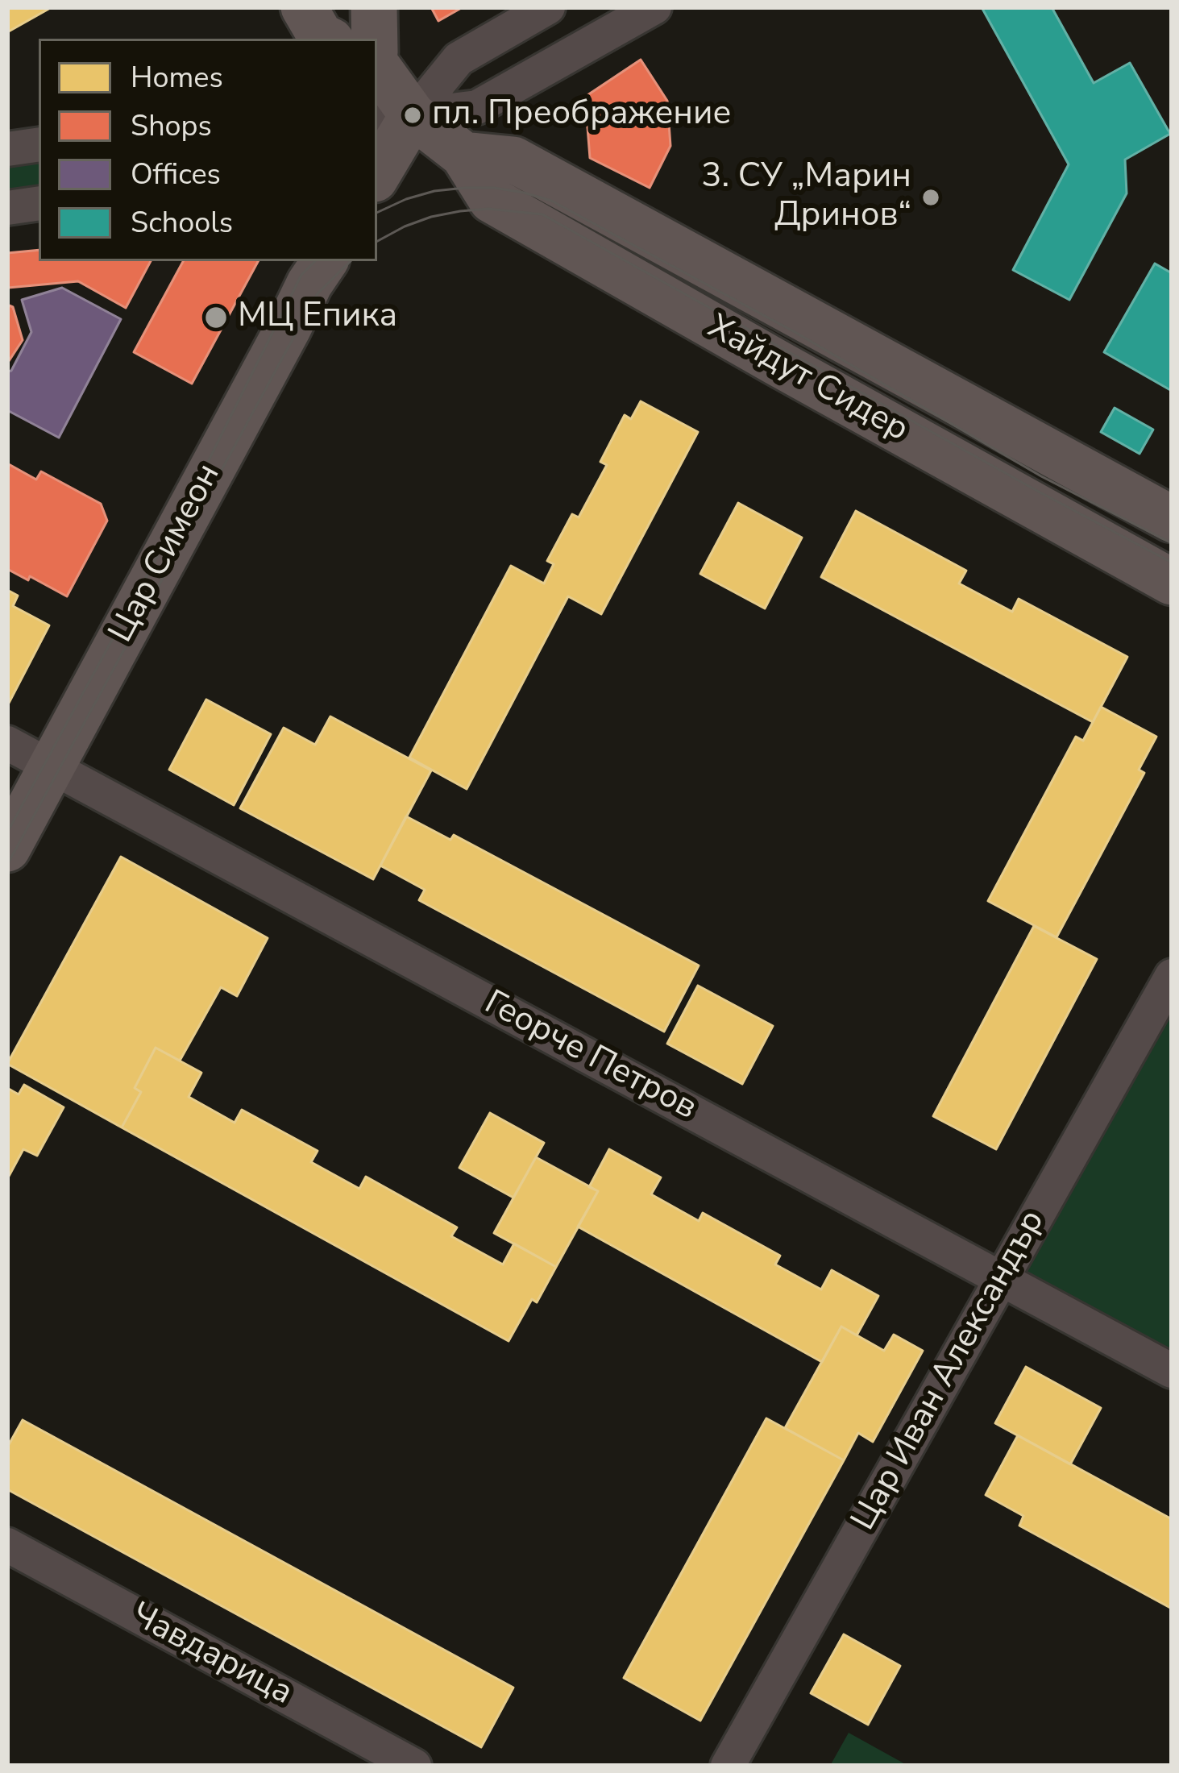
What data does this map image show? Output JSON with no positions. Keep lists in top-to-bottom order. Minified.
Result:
{"streets":{"street":["Хайдут Сидер","Цар Симеон","Георче Петров","Цар Иван Александър","Чавдарица"]},"crossings":[["Цар Симеон","Георче Петров"],["Георче Петров","Цар Иван Александър"]],"places":["пл. Преображение","3. СУ „Марин Дринов“","МЦ Епика"],"legend":["Homes","Shops","Offices","Schools"]}
